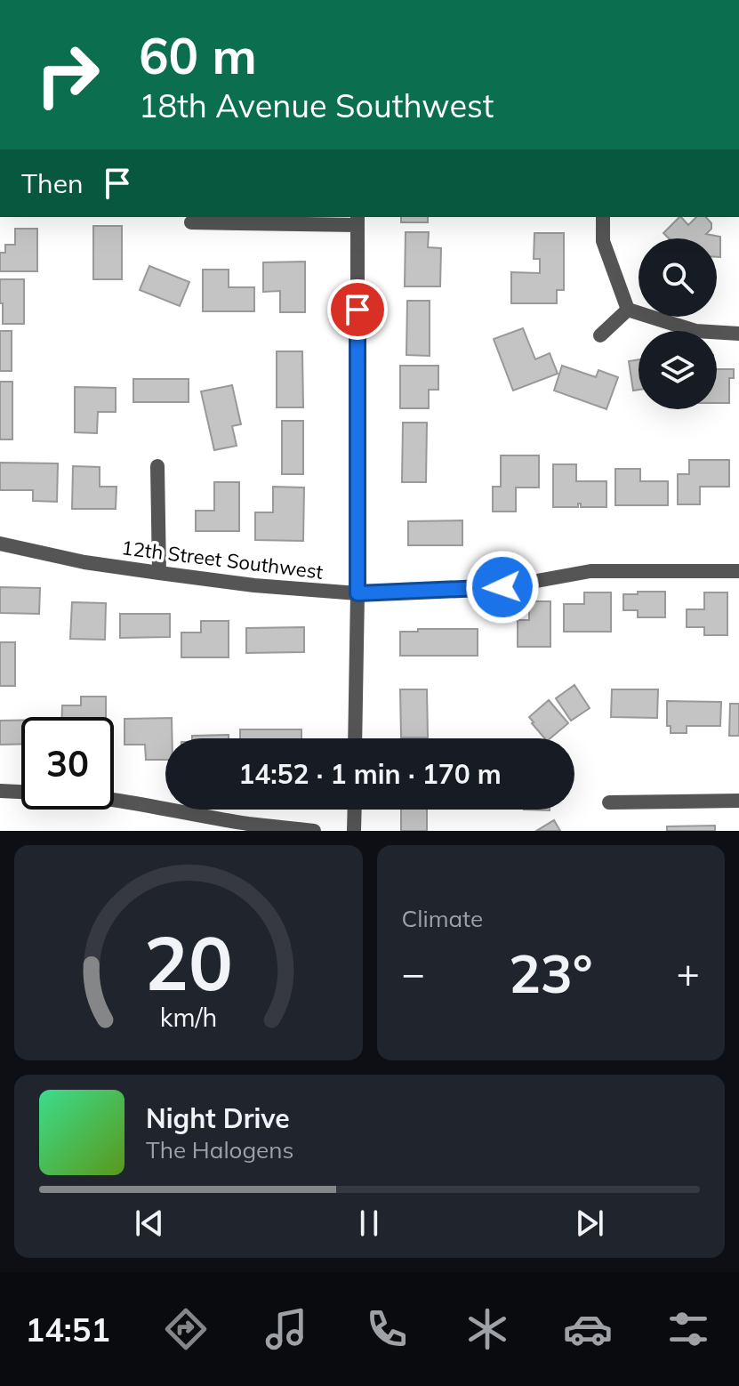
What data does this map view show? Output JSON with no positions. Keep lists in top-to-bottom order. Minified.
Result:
{"streets":{"street":["12th Street Southwest"]},"page":{"turn":["60 m","18th Avenue Southwest"],"then":"Then","limit":"30","trip":"14:52 · 1 min · 170 m","tile":"Climate","heat":["−","23°","+"],"song":["Night Drive","The Halogens"],"tabs":"14:51","gauge":["20","km/h"]}}
